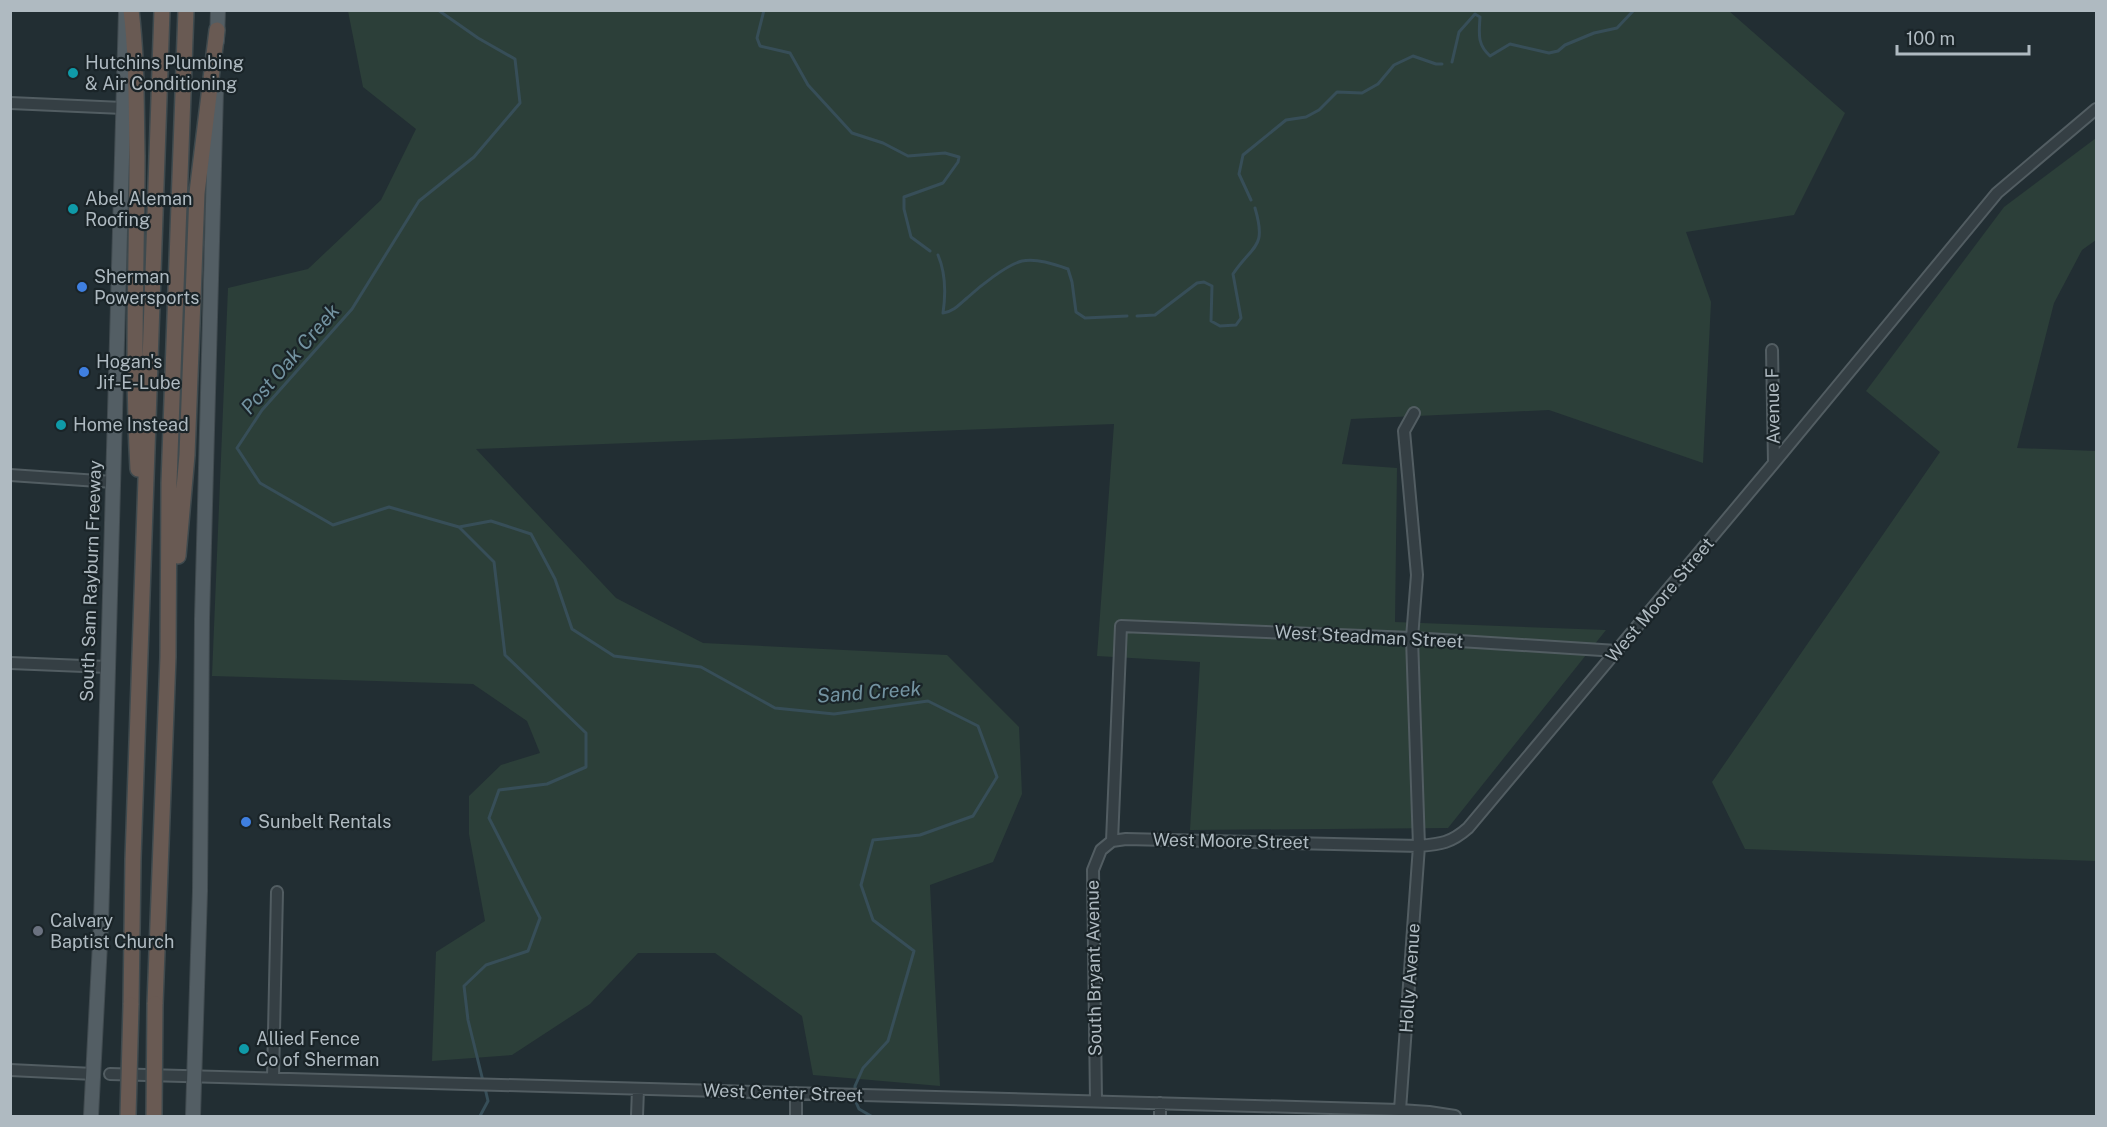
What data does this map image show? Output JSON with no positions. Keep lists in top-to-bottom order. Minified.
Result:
{"streets":{"main road":["South Sam Rayburn Freeway"],"street":["Avenue F","West Moore Street","West Steadman Street","South Bryant Avenue","Holly Avenue","West Center Street"]},"crossings":[["Avenue F","West Moore Street"],["West Moore Street","West Steadman Street"],["West Moore Street","South Bryant Avenue"],["West Moore Street","Holly Avenue"],["West Steadman Street","South Bryant Avenue"],["West Steadman Street","Holly Avenue"],["South Bryant Avenue","West Center Street"],["Holly Avenue","West Center Street"]],"water":["Post Oak Creek","Sand Creek"],"places":["Hutchins Plumbing & Air Conditioning","Abel Aleman Roofing","Sherman Powersports","Hogan's Jif-E-Lube","Home Instead","Sunbelt Rentals","Calvary Baptist Church","Allied Fence Co of Sherman"],"scale_bar":"100 m"}
